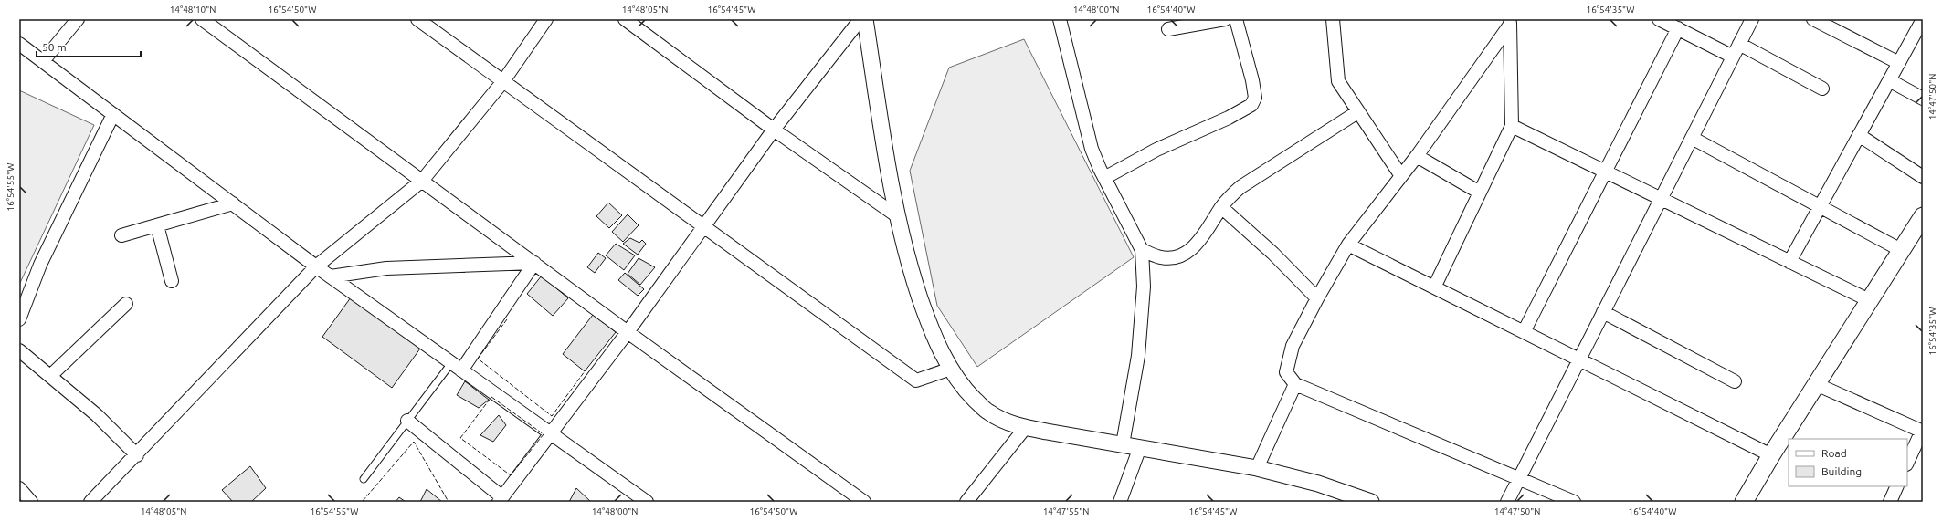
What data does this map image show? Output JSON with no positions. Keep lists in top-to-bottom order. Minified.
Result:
{"legend":["Road","Building"],"scale_bar":"50 m","coordinates":["14°48'10\"N","16°54'50\"W","14°48'05\"N","16°54'45\"W","14°48'00\"N","16°54'40\"W","16°54'35\"W","14°47'50\"N","16°54'55\"W","14°47'55\"N"]}
